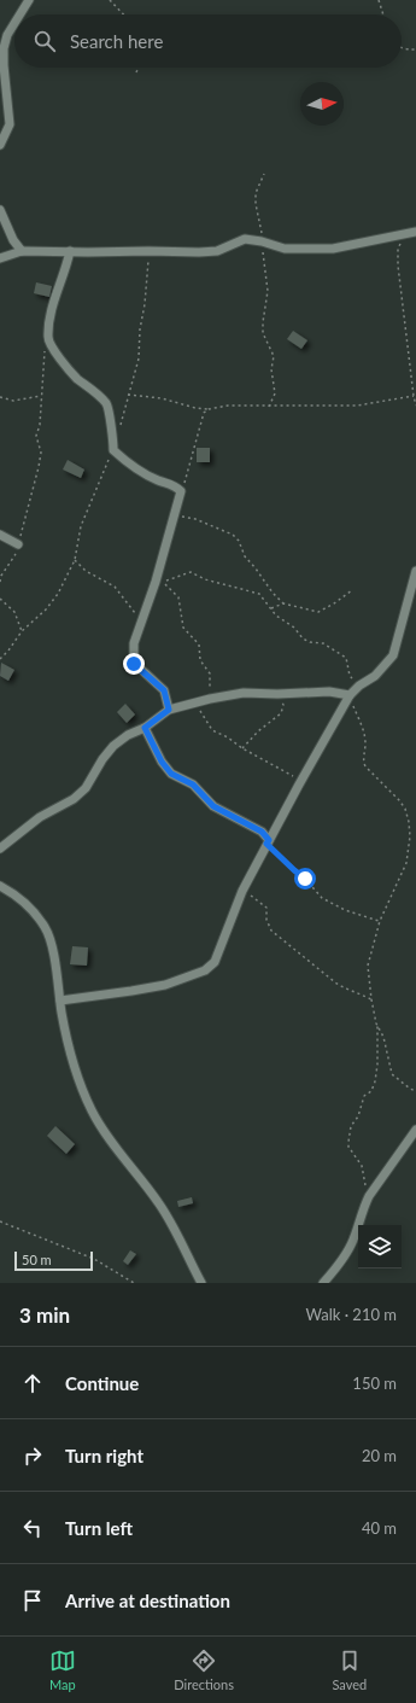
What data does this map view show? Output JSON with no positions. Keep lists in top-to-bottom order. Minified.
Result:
{"scale_bar":"50 m","north":"right","page":{"search":"Search here","scale":"50 m","heading":["3 min","Walk · 210 m"],"list":[["Continue","150 m"],["Turn right","20 m"],["Turn left","40 m"],"Arrive at destination"],"nav":["Map","Directions","Saved"]}}
